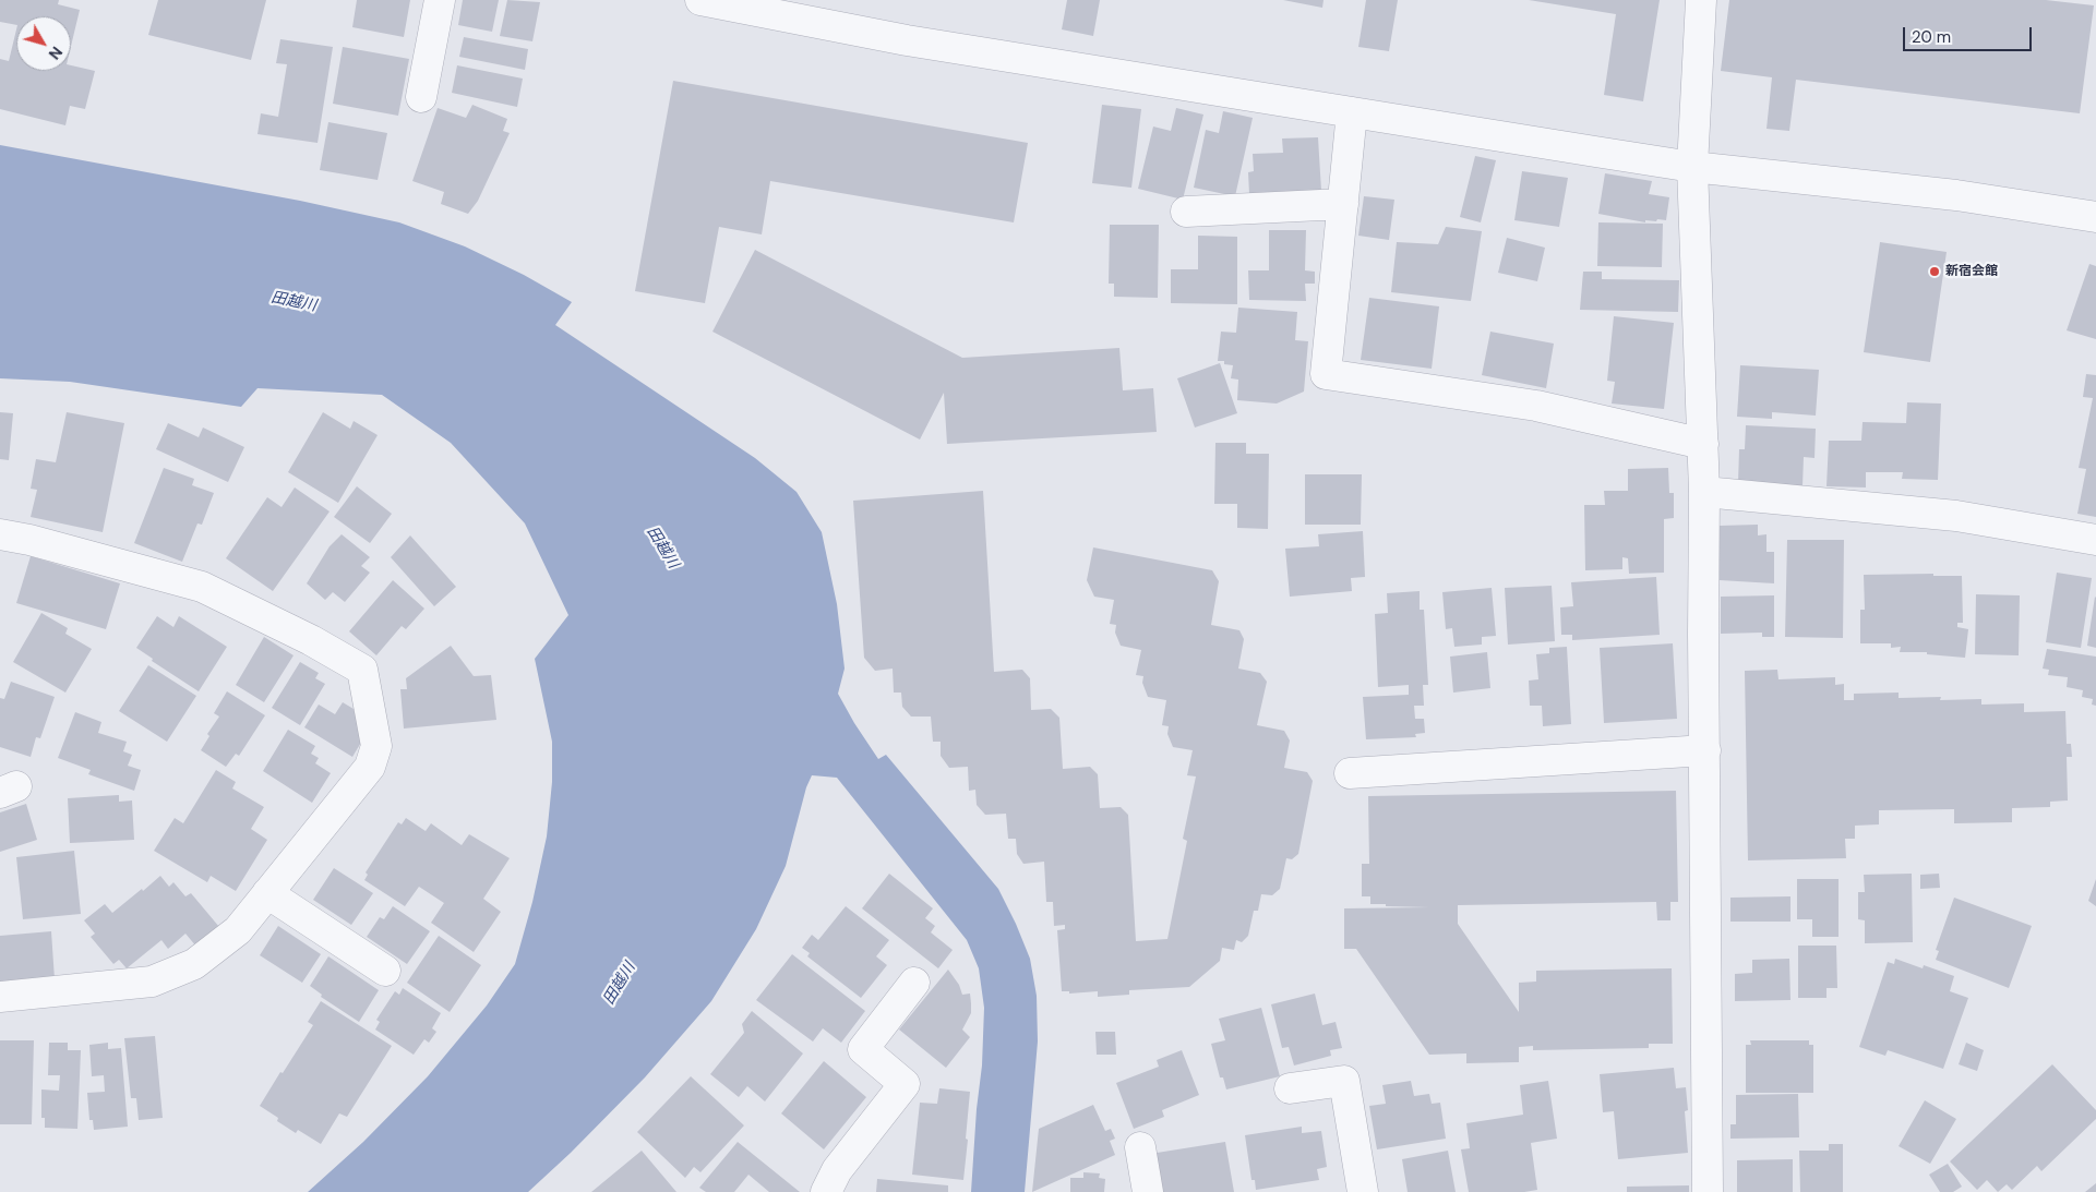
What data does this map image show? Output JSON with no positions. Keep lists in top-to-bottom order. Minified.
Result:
{"water":["田越川"],"places":["新宿会館"],"scale_bar":"20 m","north":"bottom right"}
